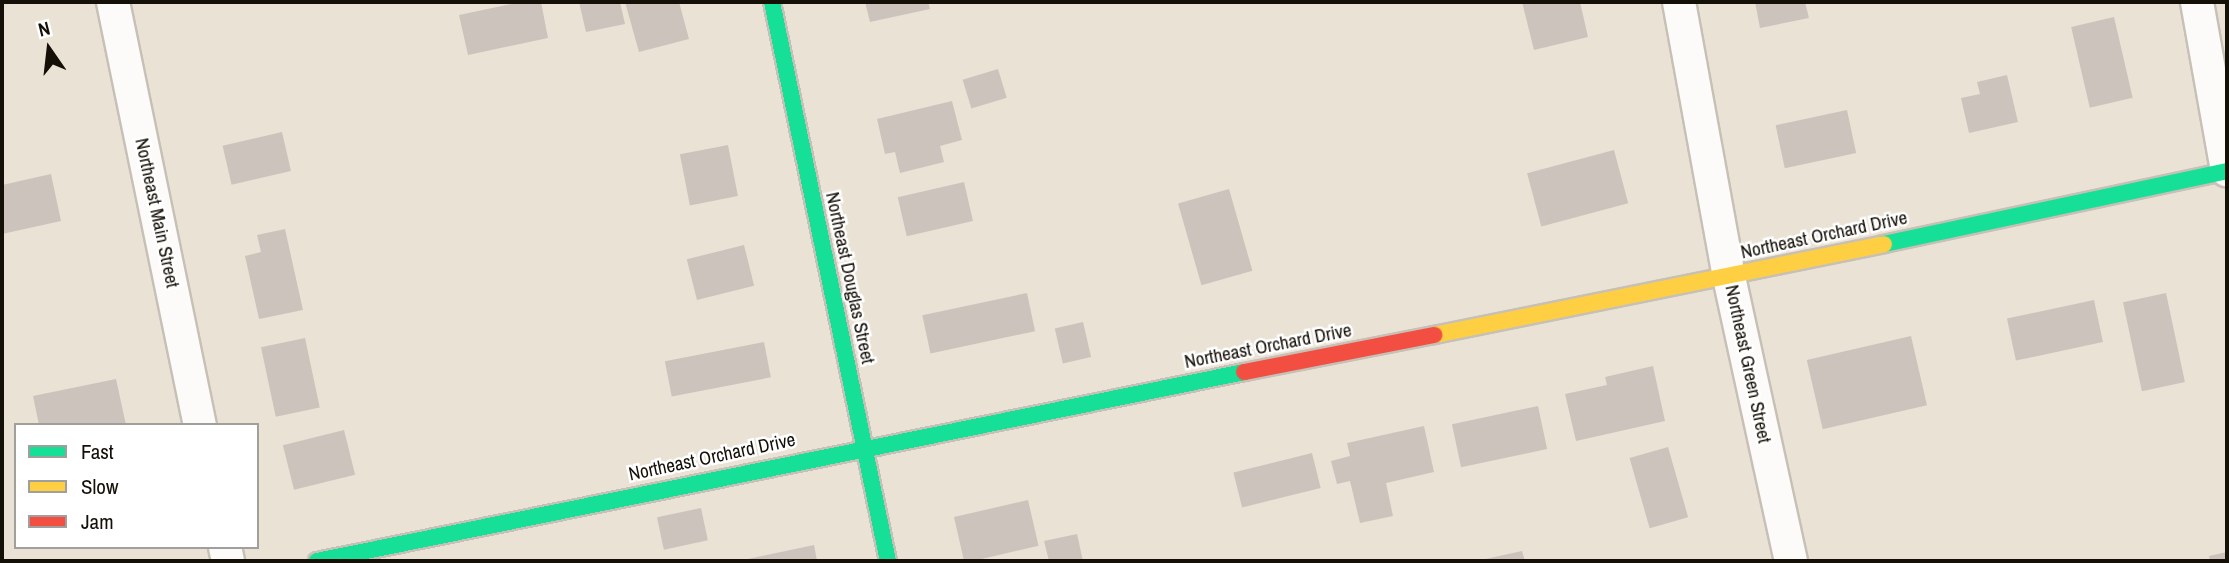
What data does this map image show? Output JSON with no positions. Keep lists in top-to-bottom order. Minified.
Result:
{"streets":{"street":["Northeast Main Street","Northeast Orchard Drive","Northeast Douglas Street","Northeast Green Street"]},"crossings":[["Northeast Orchard Drive","Northeast Douglas Street"],["Northeast Orchard Drive","Northeast Green Street"]],"legend":["Fast","Slow","Jam"],"north":"top"}
